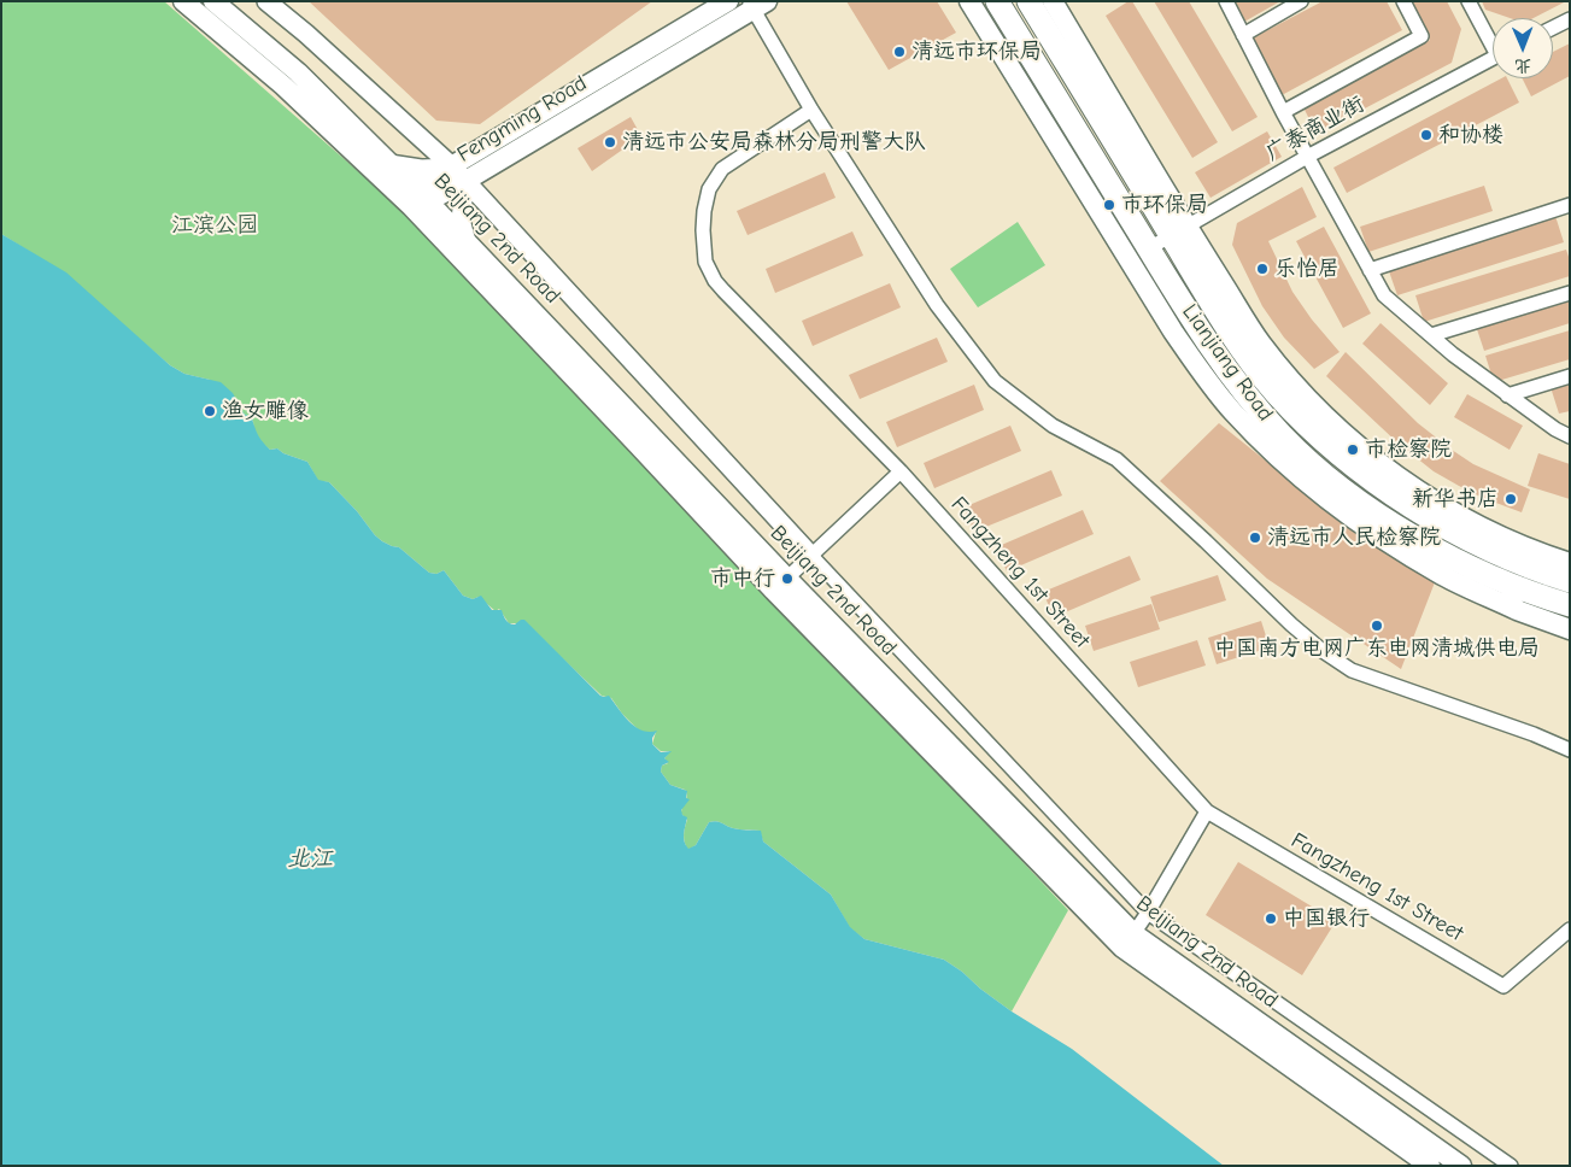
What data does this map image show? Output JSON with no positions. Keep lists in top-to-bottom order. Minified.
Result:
{"streets":{"main road":["Fengming Road","Beijiang 2nd Road","Lianjiang Road"],"street":["广泰商业街","Fangzheng 1st Street"]},"crossings":[["Fengming Road","Beijiang 2nd Road"],["广泰商业街","Lianjiang Road"]],"water":["北江"],"parks":["江滨公园"],"places":["清远市环保局","和协楼","清远市公安局森林分局刑警大队","市环保局","乐怡居","渔女雕像","市检察院","新华书店","清远市人民检察院","市中行","中国南方电网广东电网清城供电局","中国银行"],"north":"bottom"}
